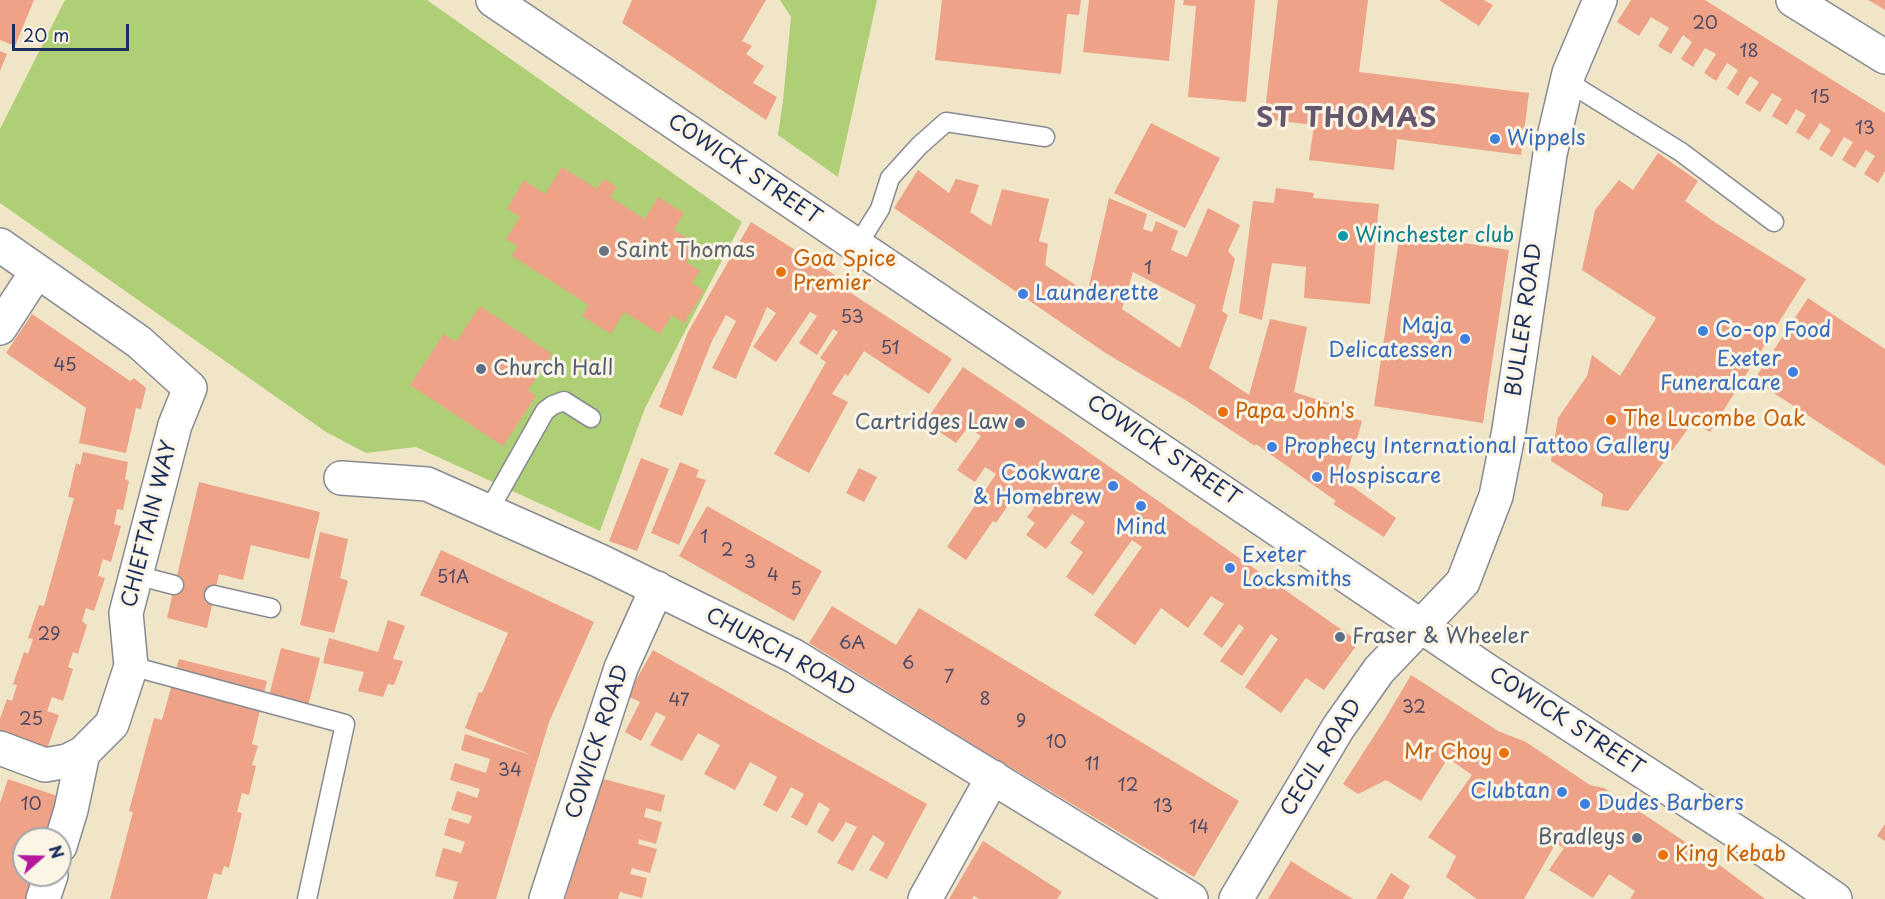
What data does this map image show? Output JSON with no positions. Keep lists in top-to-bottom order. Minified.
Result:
{"streets":{"street":["COWICK STREET","BULLER ROAD","CHIEFTAIN WAY","CHURCH ROAD","COWICK ROAD","CECIL ROAD"]},"crossings":[["COWICK STREET","BULLER ROAD"],["COWICK STREET","CECIL ROAD"],["BULLER ROAD","CECIL ROAD"],["CHURCH ROAD","COWICK ROAD"]],"districts":["ST THOMAS"],"places":["Wippels","Winchester club","Saint Thomas","Goa Spice Premier","Launderette","Co-op Food","Maja Delicatessen","Church Hall","Exeter Funeralcare","Papa John's","The Lucombe Oak","Cartridges Law","Prophecy International Tattoo Gallery","Hospiscare","Cookware & Homebrew","Mind","Exeter Locksmiths","Fraser & Wheeler","Mr Choy","Clubtan","Dudes Barbers","Bradleys","King Kebab"],"house_numbers":["20","18","15","13","1","53","51","45","1","2","3","4","51A","5","29","6A","6","7","8","47","32","25","9","10","11","34","12","10","13","14"],"scale_bar":"20 m","north":"right"}
